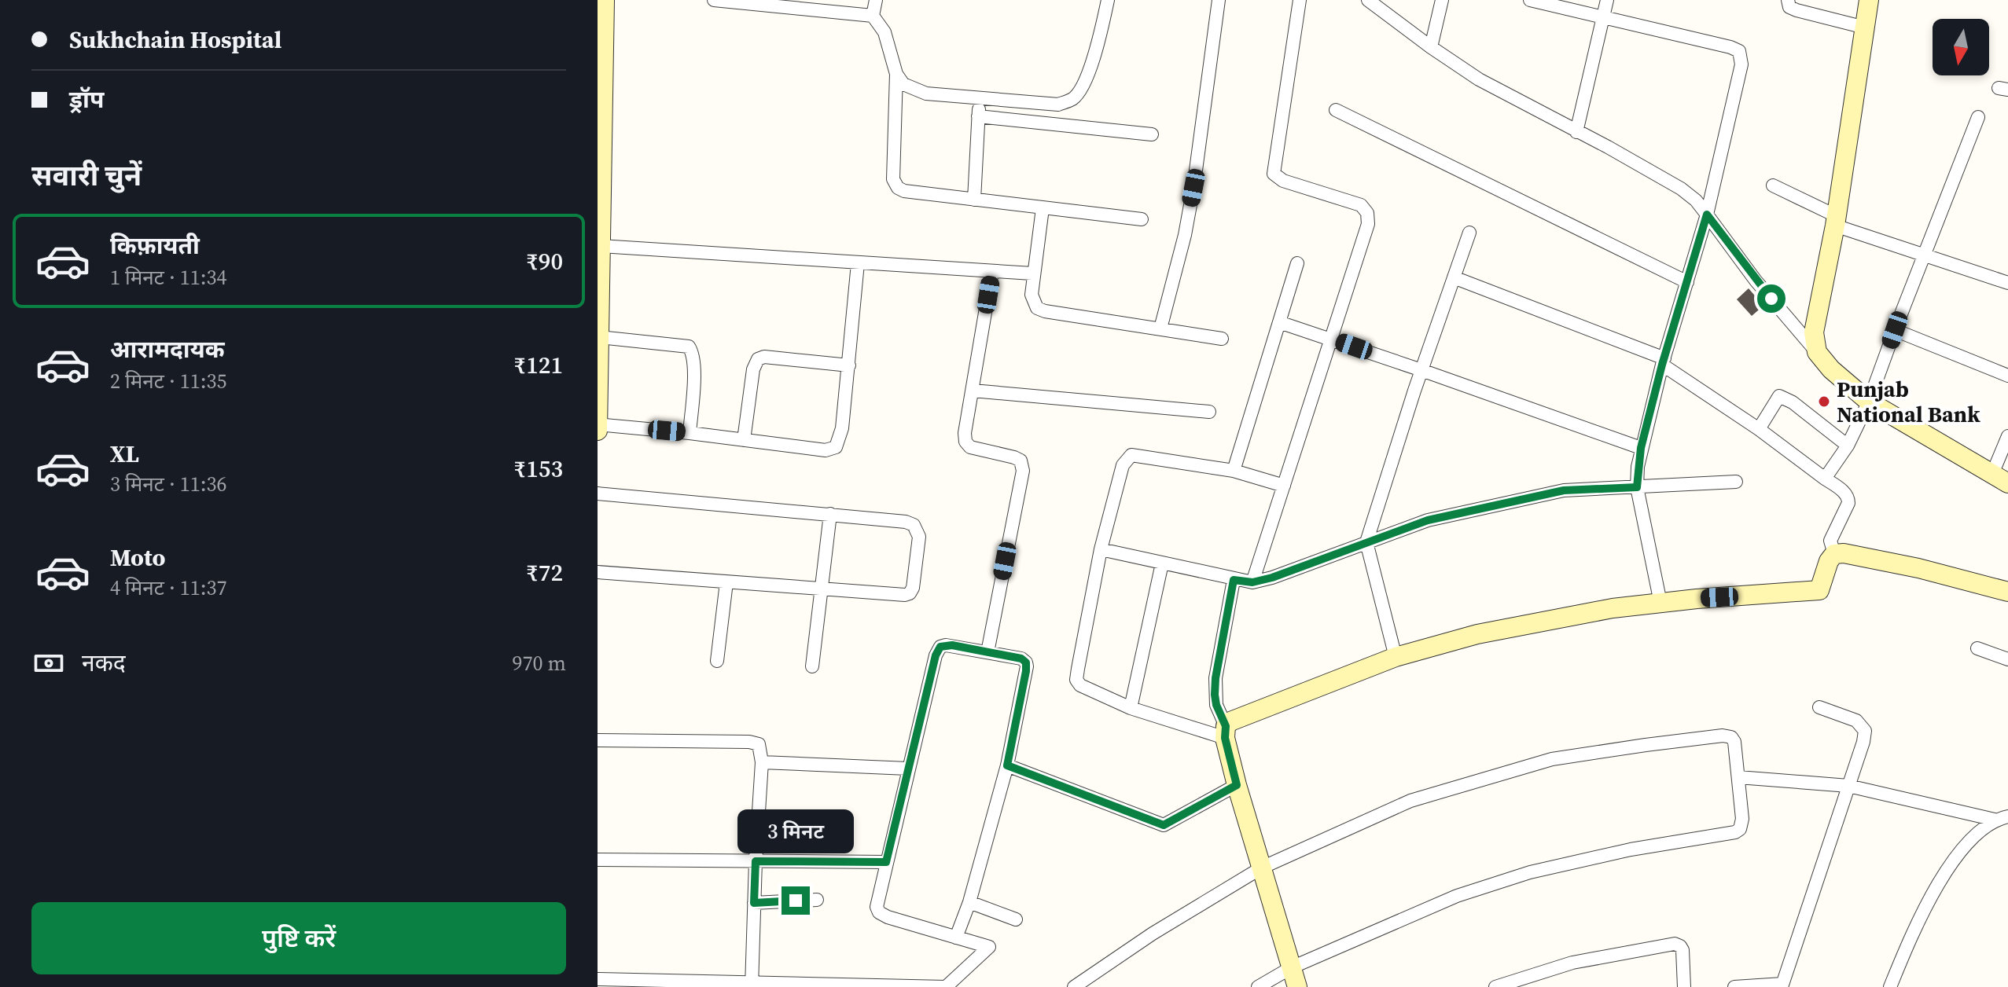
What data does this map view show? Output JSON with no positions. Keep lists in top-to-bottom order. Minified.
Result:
{"places":["Punjab National Bank"],"north":"bottom","page":{"banner":["Sukhchain Hospital","ड्रॉप"],"heading":"सवारी चुनें","list":[{"name":"किफ़ायती","note":"1 मिनट · 11:34","value":"₹90"},{"name":"आरामदायक","note":"2 मिनट · 11:35","value":"₹121"},{"name":"XL","note":"3 मिनट · 11:36","value":"₹153"},{"name":"Moto","note":"4 मिनट · 11:37","value":"₹72"}],"pay":["नकद","970 m"],"bubble":"3 मिनट","buttons":"पुष्टि करें"}}
